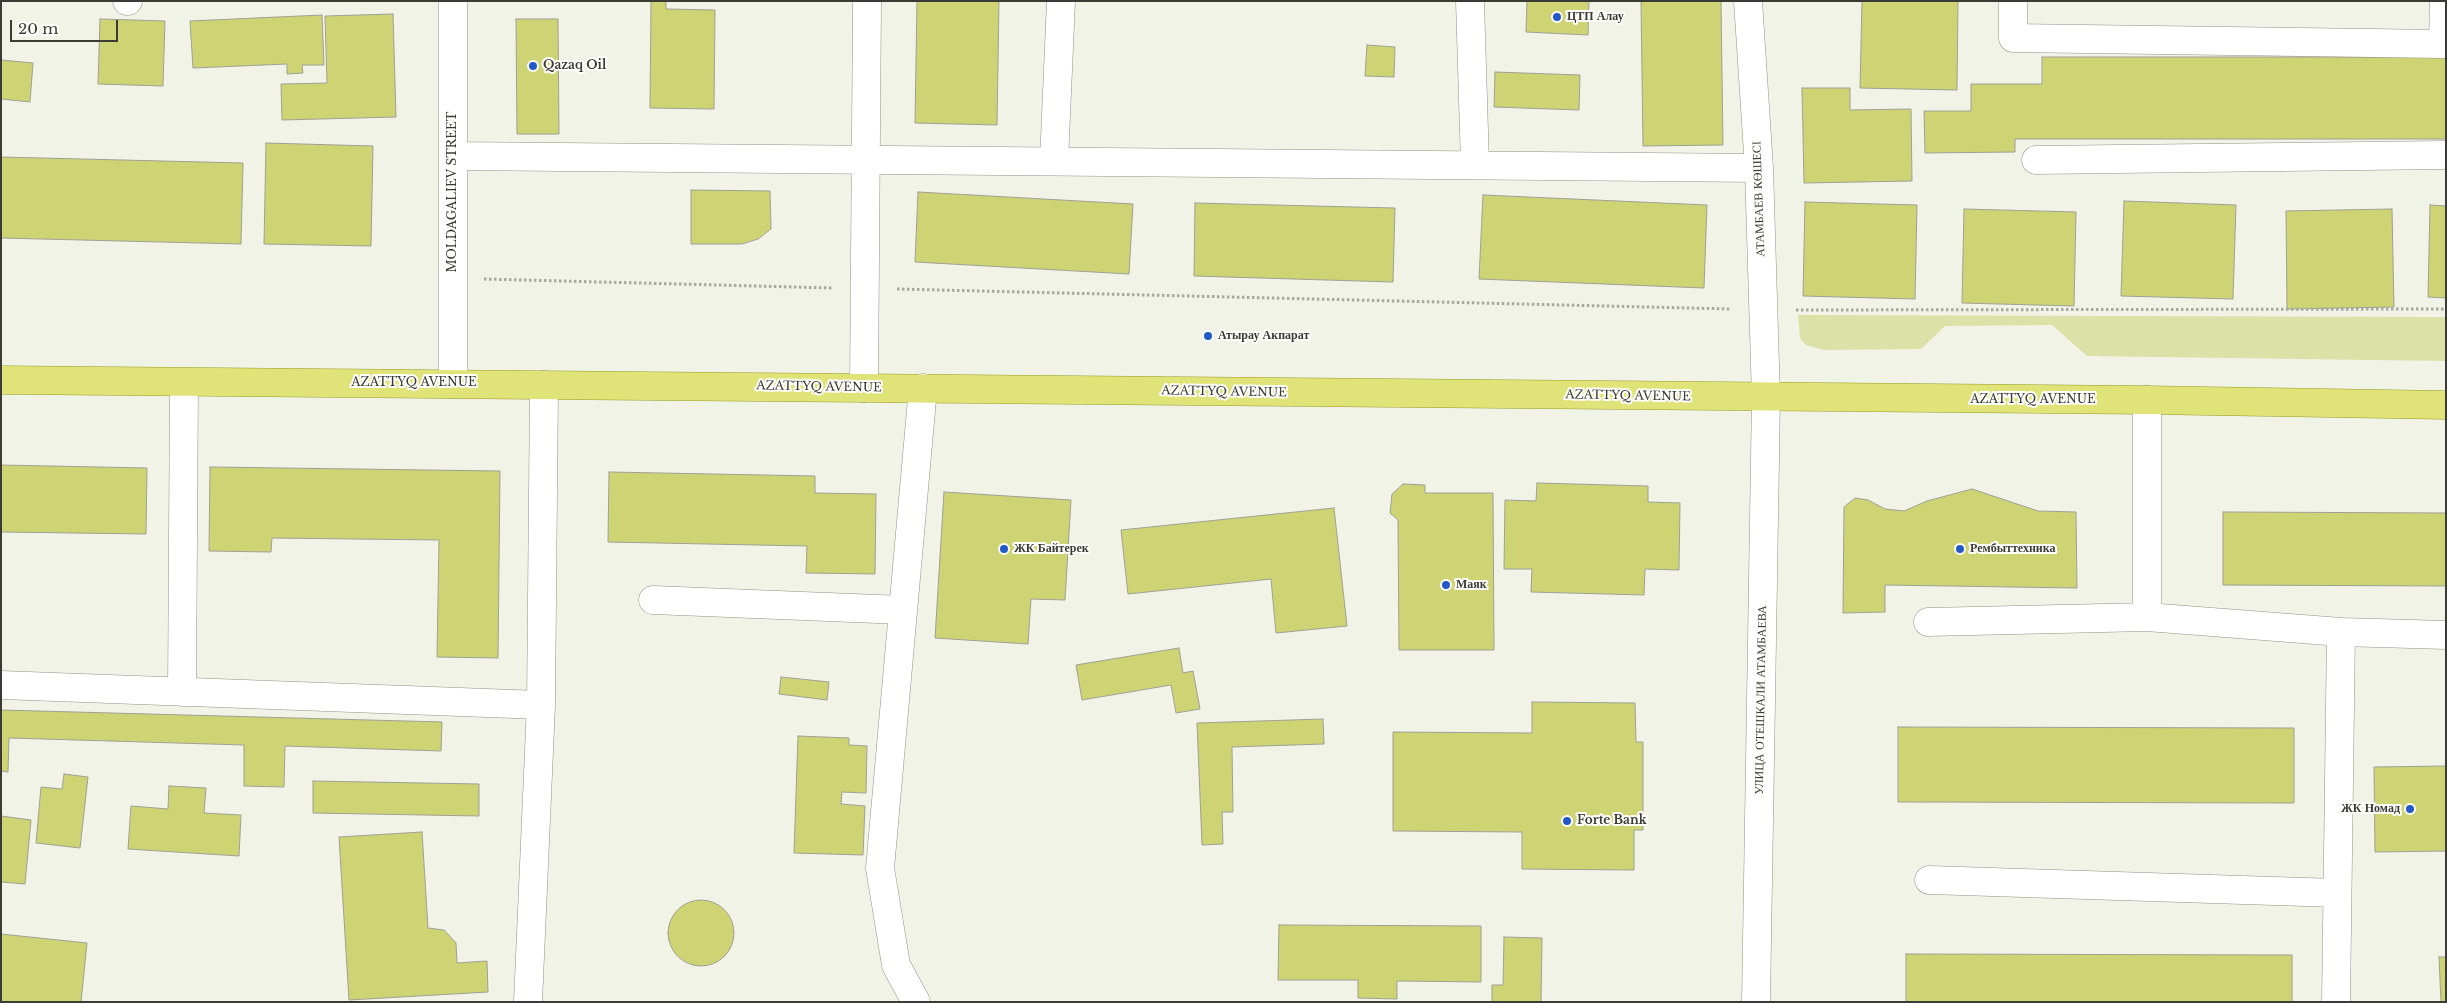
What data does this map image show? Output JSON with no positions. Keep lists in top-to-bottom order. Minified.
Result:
{"streets":{"main road":["AZATTYQ AVENUE"],"street":["MOLDAGALIEV STREET","АТАМБАЕВ КӨШЕСІ","УЛИЦА ОТЕШКАЛИ АТАМБАЕВА"]},"crossings":[["MOLDAGALIEV STREET","AZATTYQ AVENUE"],["АТАМБАЕВ КӨШЕСІ","AZATTYQ AVENUE"],["АТАМБАЕВ КӨШЕСІ","УЛИЦА ОТЕШКАЛИ АТАМБАЕВА"],["AZATTYQ AVENUE","УЛИЦА ОТЕШКАЛИ АТАМБАЕВА"]],"places":["ЦТП Алау","Qazaq Oil","Атырау Акпарат","ЖК Байтерек","Рембыттехника","Маяк","ЖК Номад","Forte Bank"],"scale_bar":"20 m"}
